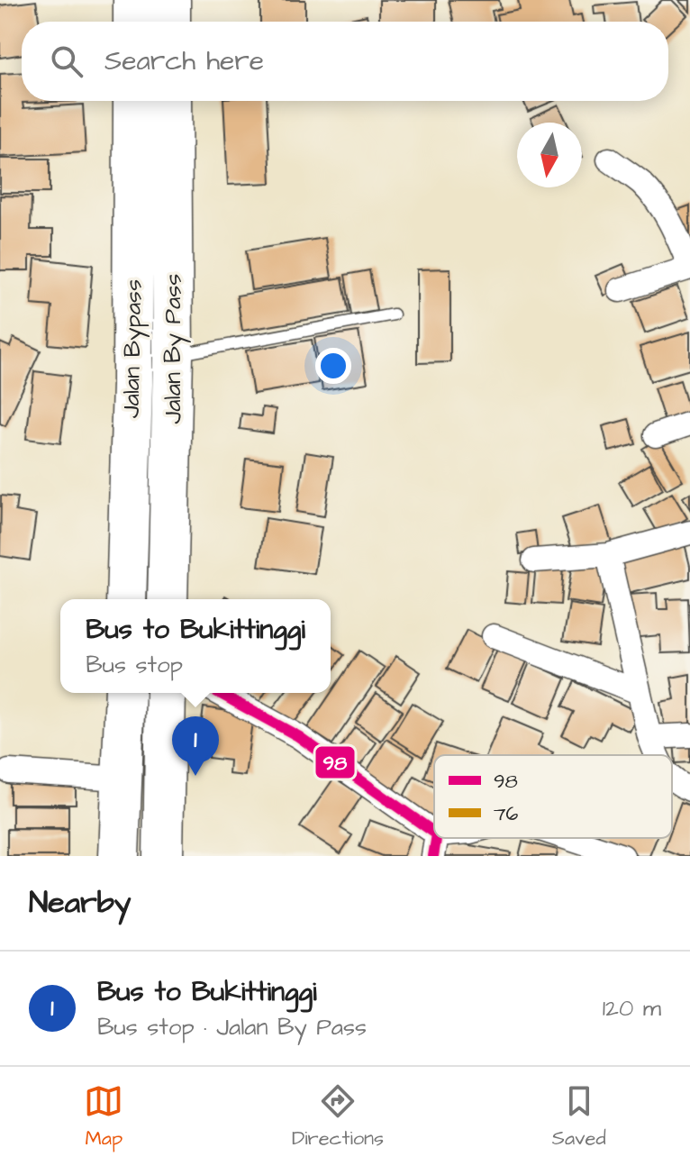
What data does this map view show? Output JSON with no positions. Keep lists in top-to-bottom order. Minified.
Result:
{"streets":{"highway":["Jalan Bypass","Jalan By Pass"]},"lines":["transit line 98"],"legend":["98","76"],"north":"bottom","page":{"search":"Search here","popup":["Bus to Bukittinggi","Bus stop"],"pins":"1","heading":"Nearby","list":[{"mark":"1","name":"Bus to Bukittinggi","note":"Bus stop · Jalan By Pass","value":"120 m"}],"nav":["Map","Directions","Saved"]}}
